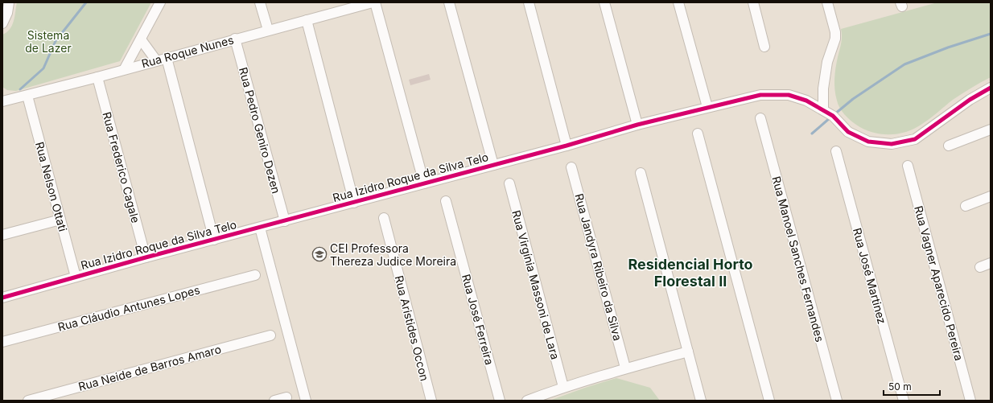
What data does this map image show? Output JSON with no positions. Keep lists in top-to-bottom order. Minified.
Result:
{"streets":{"street":["Rua Roque Nunes","Rua Pedro Geniro Dezen","Rua Frederico Cagale","Rua Izidro Roque da Silva Telo","Rua Nelson Ottati","Rua Manoel Sanches Fernandes","Rua Jandyra Ribeiro da Silva","Rua José Martinez","Rua Vagner Aparecido Pereira","Rua Virgínia Massoni de Lara","Rua Cláudio Antunes Lopes","Rua José Ferreira","Rua Aristides Occon","Rua Neide de Barros Amaro"]},"crossings":[["Rua Roque Nunes","Rua Pedro Geniro Dezen"],["Rua Roque Nunes","Rua Frederico Cagale"],["Rua Roque Nunes","Rua Nelson Ottati"],["Rua Pedro Geniro Dezen","Rua Izidro Roque da Silva Telo"],["Rua Frederico Cagale","Rua Izidro Roque da Silva Telo"],["Rua Izidro Roque da Silva Telo","Rua Nelson Ottati"]],"districts":["Residencial Horto Florestal II"],"parks":["Sistema de Lazer"],"places":{"school or university":["CEI Professora Thereza Judice Moreira"]},"scale_bar":"50 m"}
